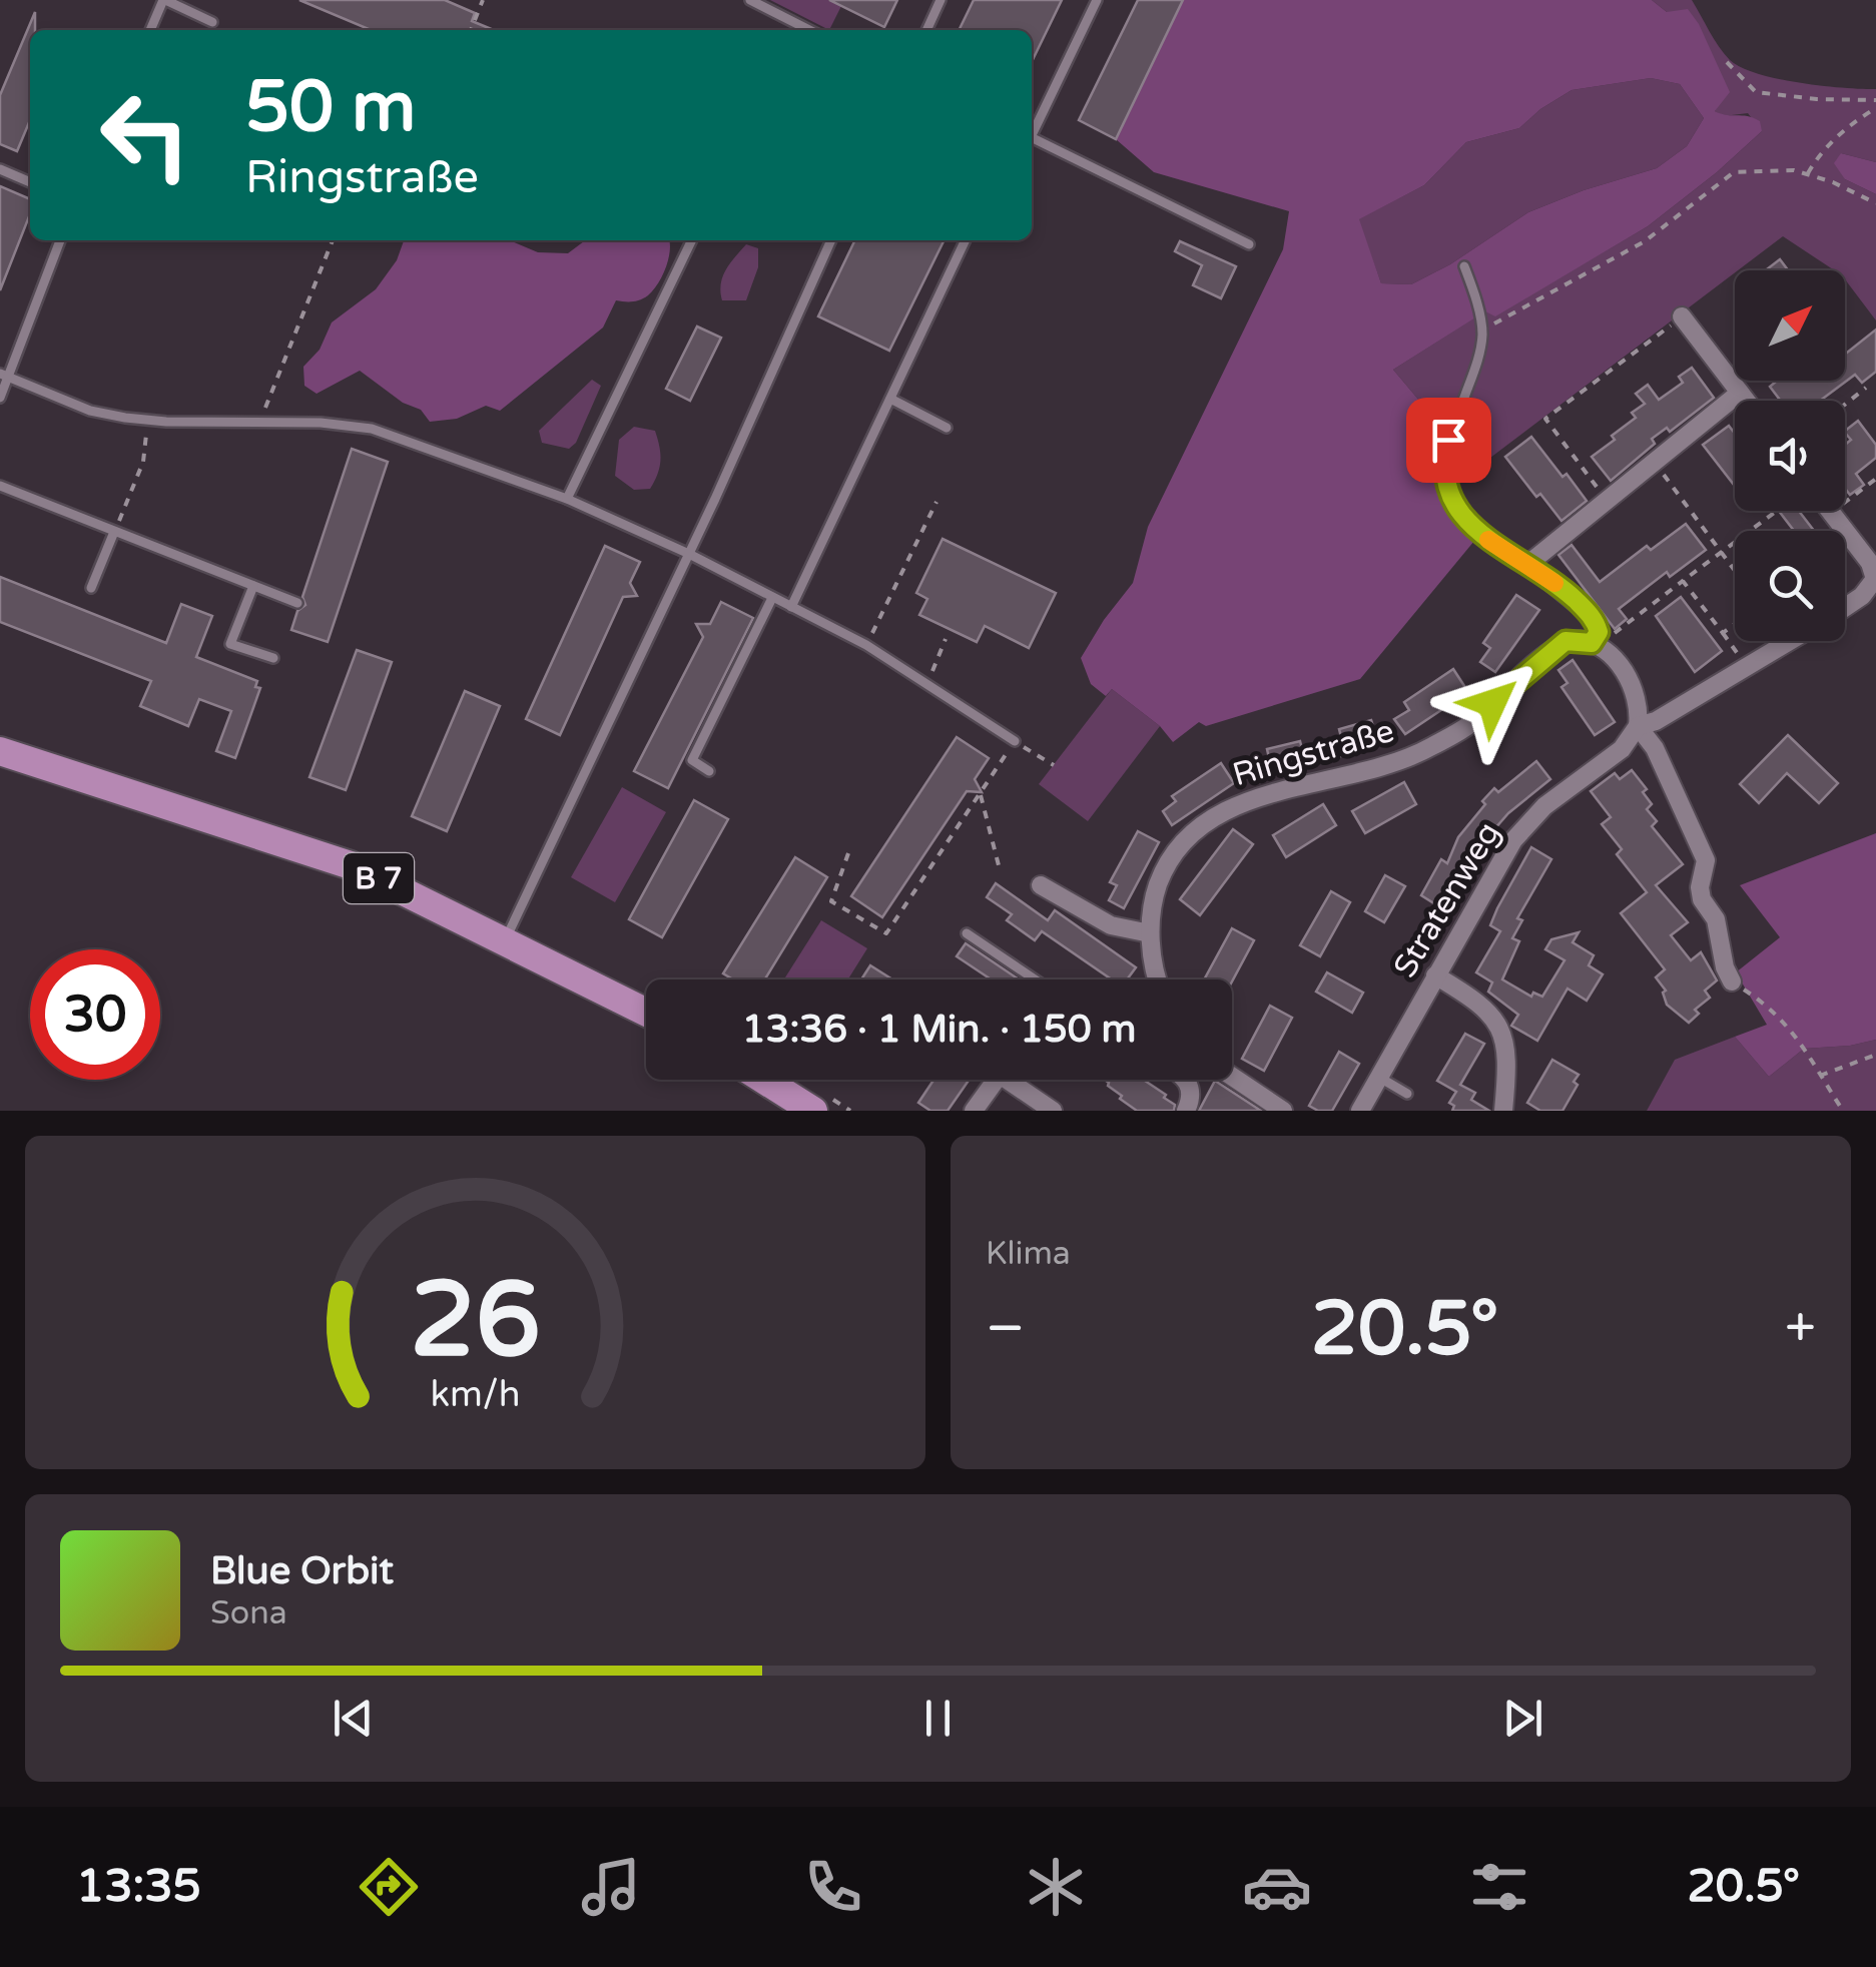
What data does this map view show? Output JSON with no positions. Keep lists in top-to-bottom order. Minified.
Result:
{"streets":{"main road":["B 7"],"street":["Ringstraße","Stratenweg"]},"north":"top right","page":{"turn":["50 m","Ringstraße"],"limit":"30","trip":"13:36 · 1 Min. · 150 m","tile":"Klima","heat":["−","20.5°","+"],"song":["Blue Orbit","Sona"],"tabs":["13:35","20.5°"],"gauge":["26","km/h"]}}
